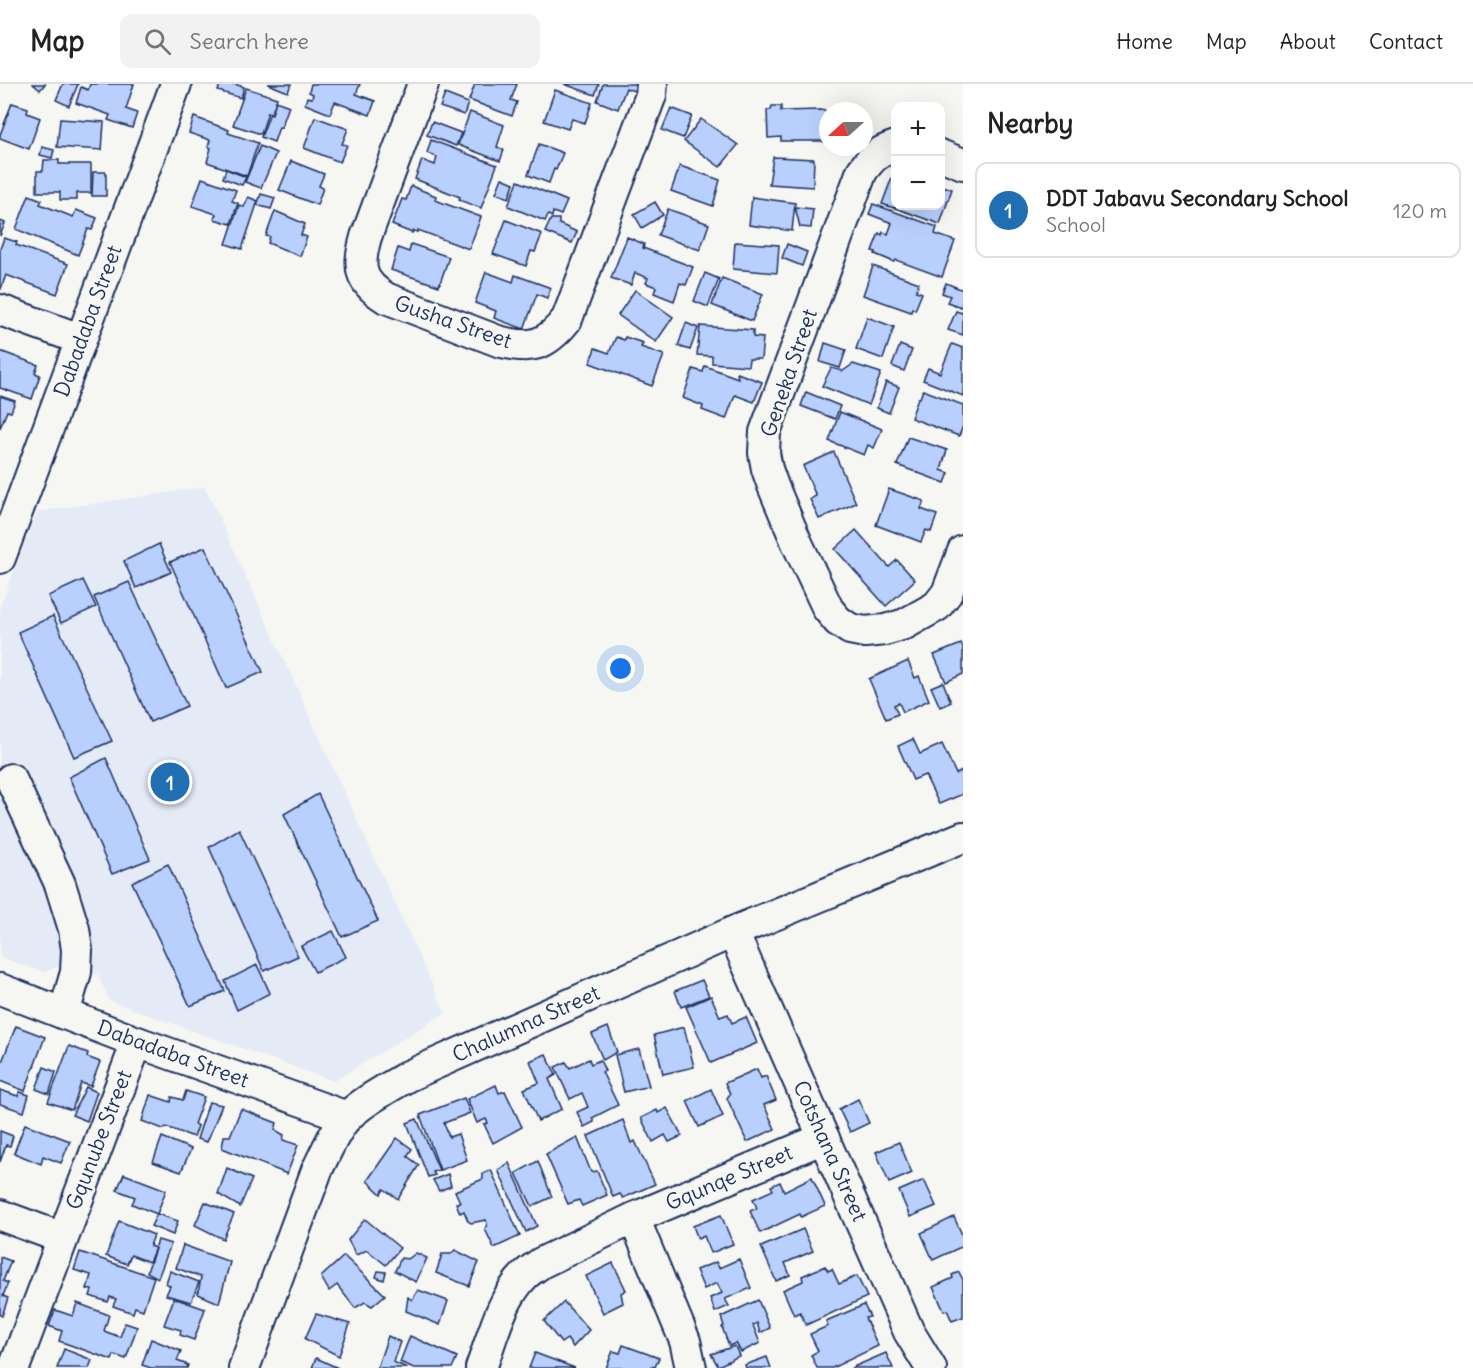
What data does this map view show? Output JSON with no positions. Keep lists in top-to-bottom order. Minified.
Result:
{"streets":{"street":["Dabadaba Street","Gusha Street","Geneka Street","Chalumna Street","Gqunube Street","Cotshana Street","Gqunqe Street"]},"crossings":[["Dabadaba Street","Chalumna Street"],["Dabadaba Street","Gqunube Street"],["Chalumna Street","Cotshana Street"],["Cotshana Street","Gqunqe Street"]],"north":"left","page":{"header":"Map","search":"Search here","nav":["Home","Map","About","Contact"],"heading":"Nearby","map_buttons":["+","−"],"list":[{"mark":"1","name":"DDT Jabavu Secondary School","note":"School","value":"120 m"}],"pins":"1"}}
